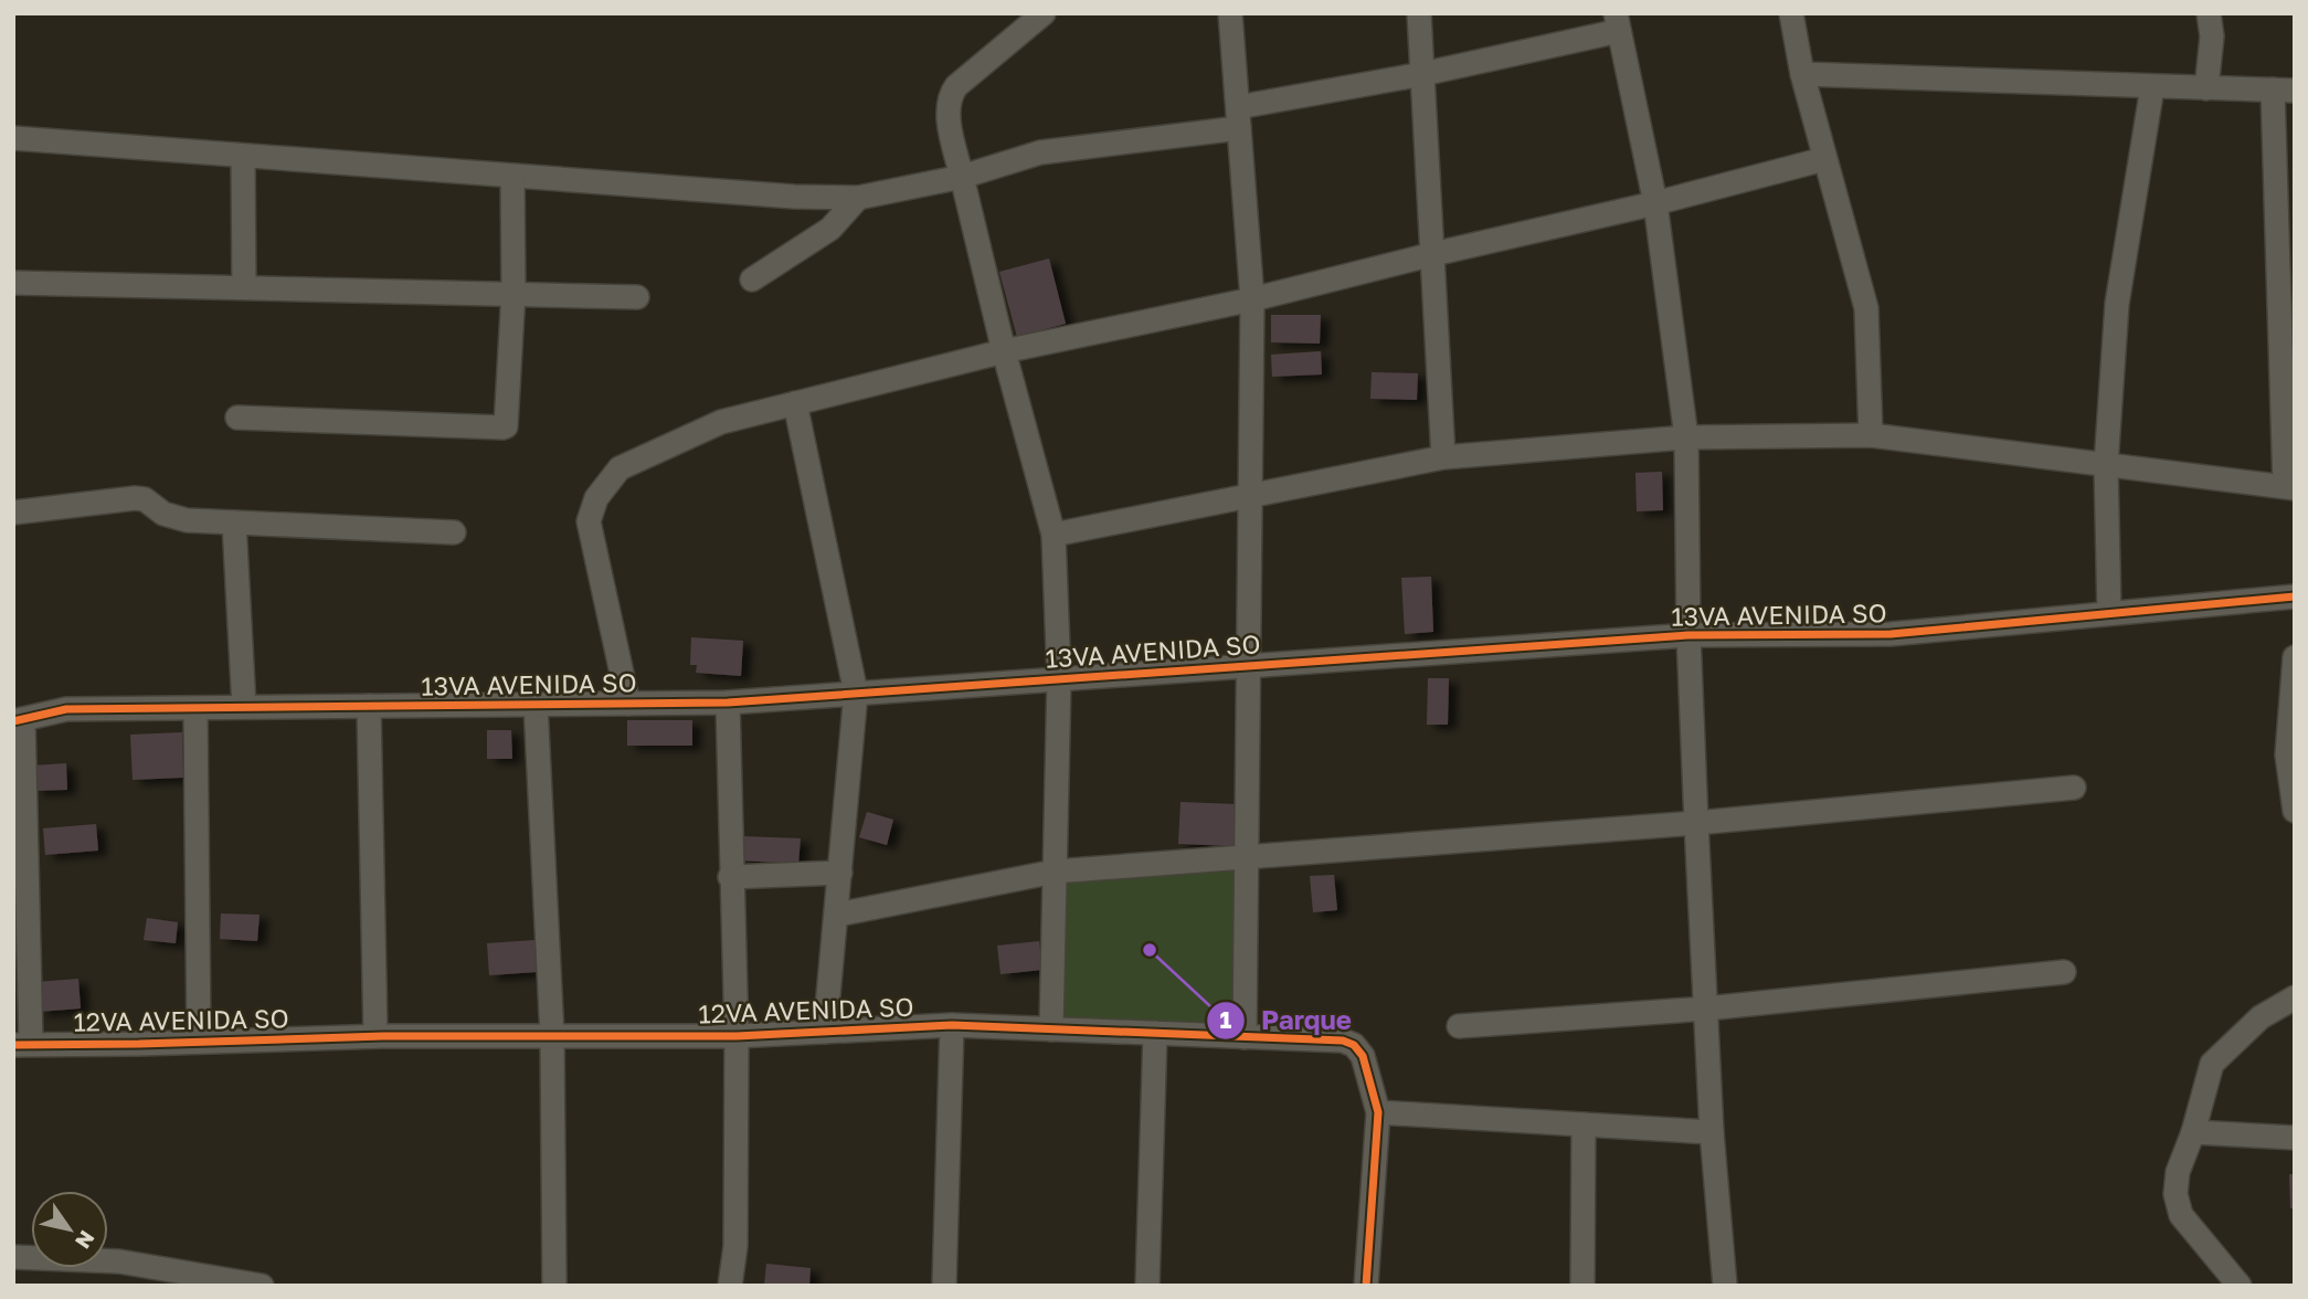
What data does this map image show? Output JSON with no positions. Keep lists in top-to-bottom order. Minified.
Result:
{"streets":{"street":["13VA AVENIDA SO","12VA AVENIDA SO"]},"places":["Parque"],"north":"bottom right"}
